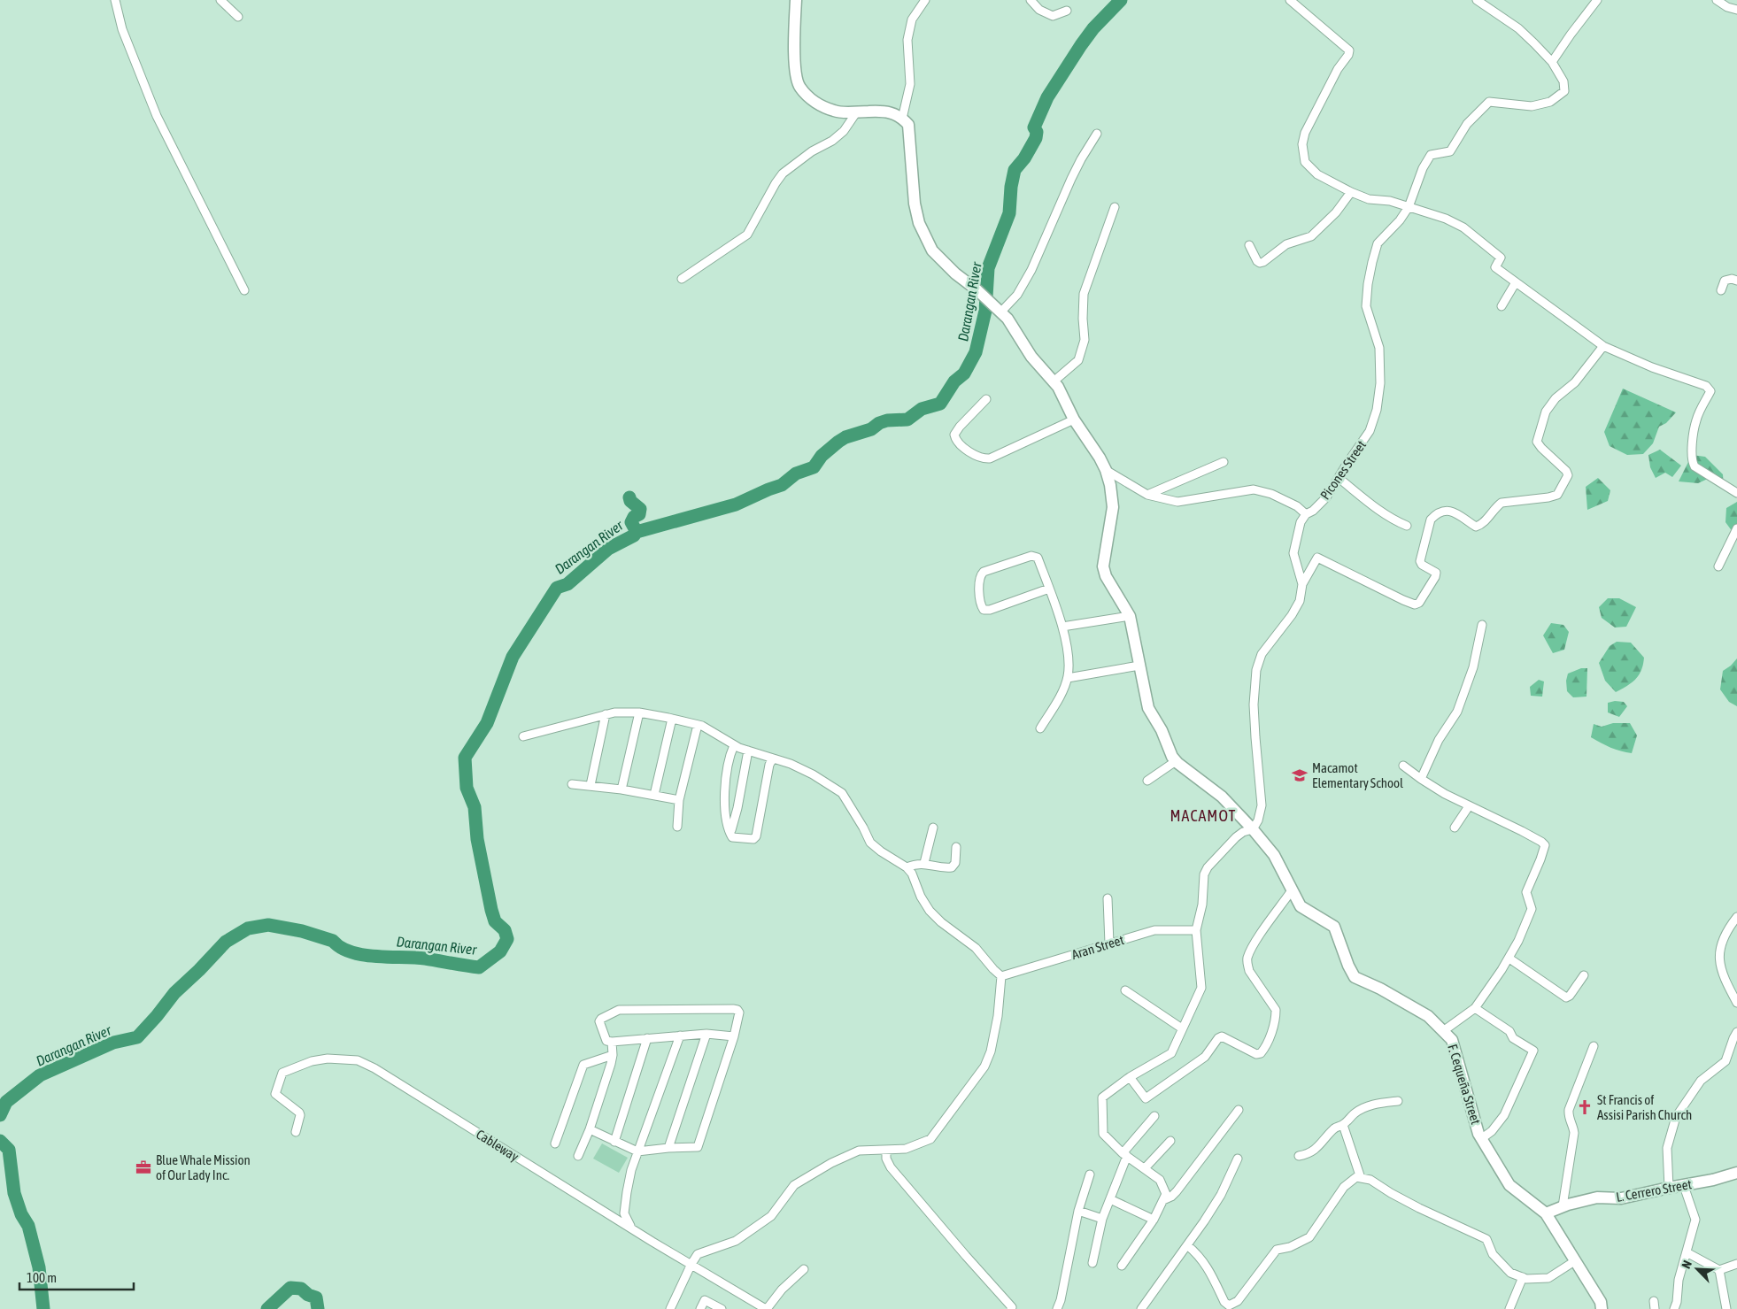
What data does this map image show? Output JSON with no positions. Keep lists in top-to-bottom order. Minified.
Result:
{"streets":{"street":["Picones Street","Aran Street","F. Cequeña Street","Cableway","L. Cerrero Street"]},"crossings":[["Picones Street","F. Cequeña Street"],["F. Cequeña Street","L. Cerrero Street"]],"districts":["MACAMOT"],"water":["Darangan River"],"places":{"school or university":["Macamot Elementary School"],"church":["St Francis of Assisi Parish Church"],"office":["Blue Whale Mission of Our Lady Inc."]},"scale_bar":"100 m","north":"top left"}
